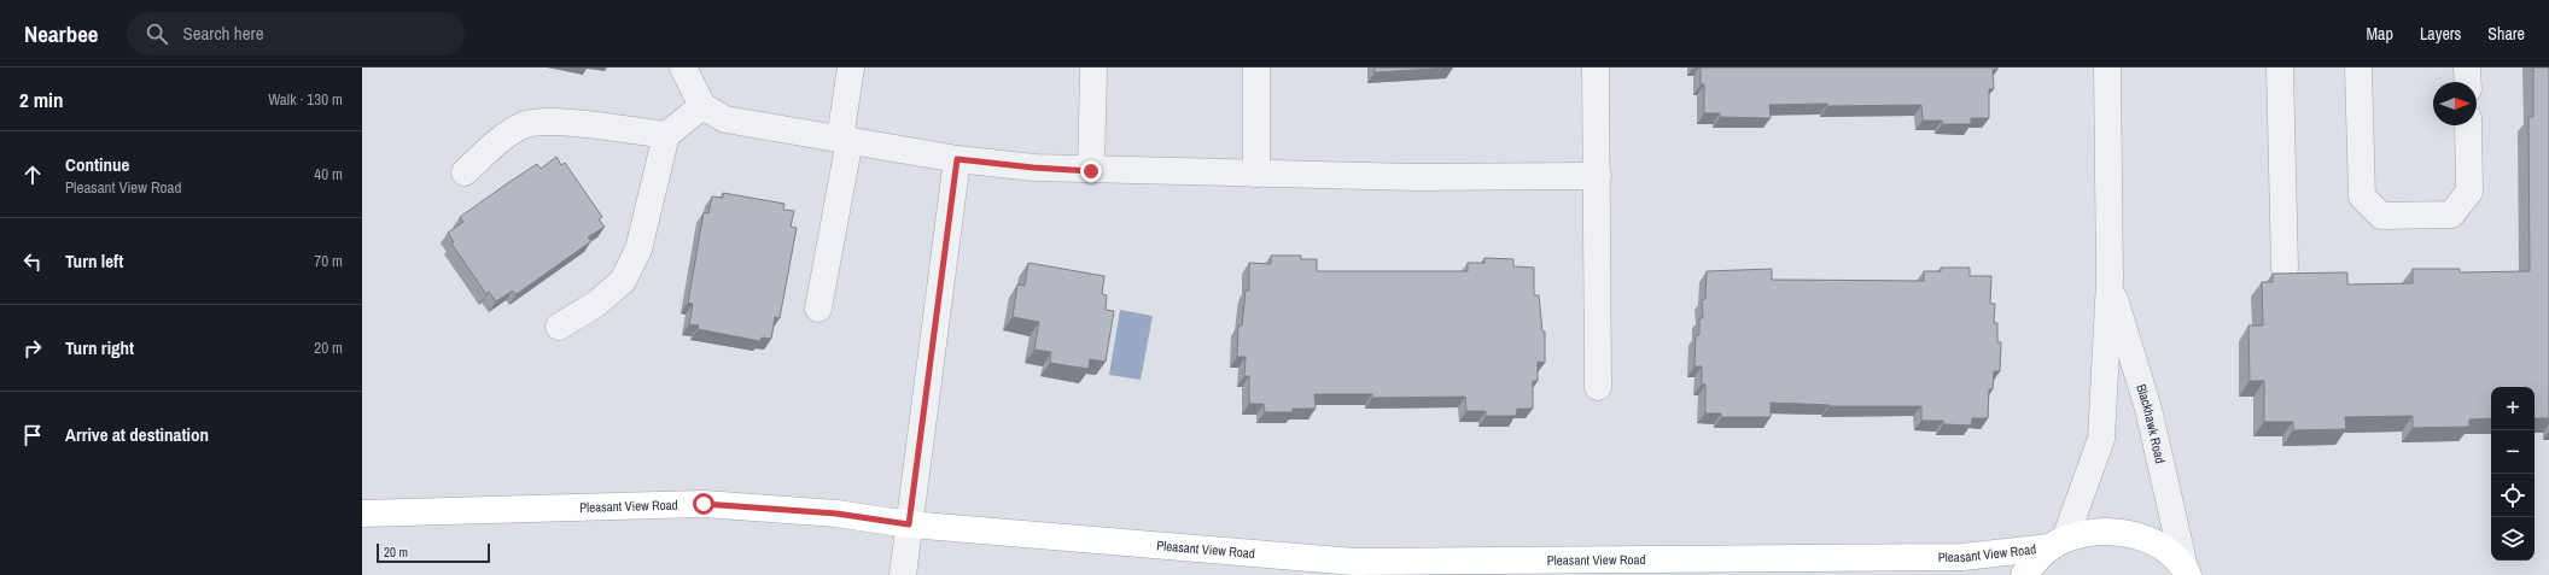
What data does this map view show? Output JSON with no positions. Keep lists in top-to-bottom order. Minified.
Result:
{"streets":{"main road":["Pleasant View Road"],"street":["Blackhawk Road"]},"crossings":[["Blackhawk Road","Pleasant View Road"]],"scale_bar":"20 m","north":"right","page":{"header":"Nearbee","search":"Search here","nav":["Map","Layers","Share"],"heading":["2 min","Walk · 130 m"],"list":[["Continue","Pleasant View Road","40 m"],["Turn left","70 m"],["Turn right","20 m"],"Arrive at destination"],"map_buttons":["+","−"],"scale":"20 m"}}
